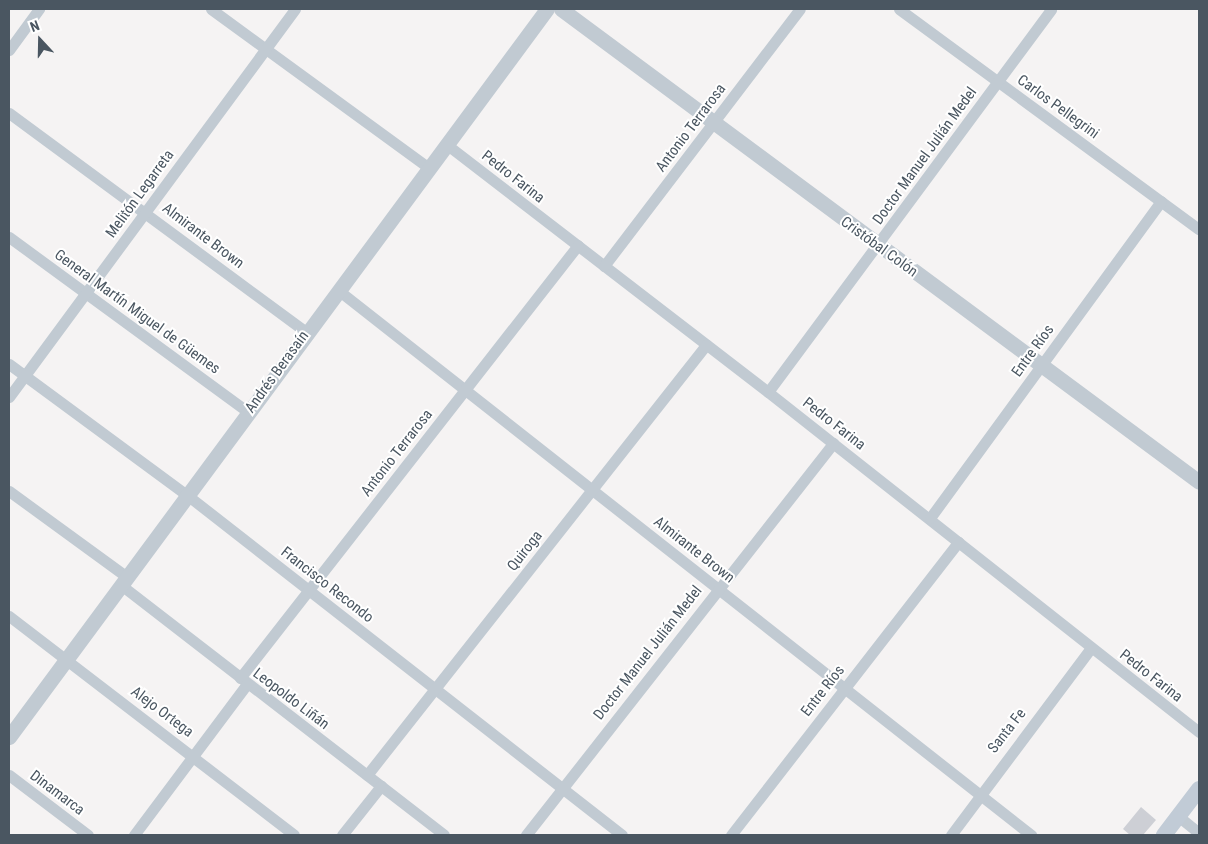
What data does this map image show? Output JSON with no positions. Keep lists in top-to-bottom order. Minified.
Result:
{"streets":{"street":["Carlos Pellegrini","Antonio Terrarosa","Doctor Manuel Julián Medel","Pedro Farina","Melitón Legarreta","Almirante Brown","Cristóbal Colón","General Martín Miguel de Güemes","Entre Ríos","Andrés Berasaín","Quiroga","Francisco Recondo","Leopoldo Liñán","Alejo Ortega","Santa Fe","Dinamarca"]},"crossings":[["Carlos Pellegrini","Doctor Manuel Julián Medel"],["Carlos Pellegrini","Entre Ríos"],["Antonio Terrarosa","Pedro Farina"],["Antonio Terrarosa","Almirante Brown"],["Antonio Terrarosa","Cristóbal Colón"],["Antonio Terrarosa","Francisco Recondo"],["Antonio Terrarosa","Leopoldo Liñán"],["Antonio Terrarosa","Alejo Ortega"],["Doctor Manuel Julián Medel","Pedro Farina"],["Doctor Manuel Julián Medel","Almirante Brown"],["Doctor Manuel Julián Medel","Cristóbal Colón"],["Doctor Manuel Julián Medel","Francisco Recondo"],["Pedro Farina","Entre Ríos"],["Pedro Farina","Andrés Berasaín"],["Pedro Farina","Quiroga"],["Pedro Farina","Santa Fe"],["Melitón Legarreta","Almirante Brown"],["Melitón Legarreta","General Martín Miguel de Güemes"],["Melitón Legarreta","Francisco Recondo"],["Almirante Brown","Entre Ríos"],["Almirante Brown","Andrés Berasaín"],["Almirante Brown","Quiroga"],["Almirante Brown","Santa Fe"],["Cristóbal Colón","Entre Ríos"],["General Martín Miguel de Güemes","Andrés Berasaín"],["Andrés Berasaín","Francisco Recondo"],["Andrés Berasaín","Leopoldo Liñán"],["Andrés Berasaín","Alejo Ortega"],["Quiroga","Francisco Recondo"],["Quiroga","Leopoldo Liñán"]],"north":"top"}
